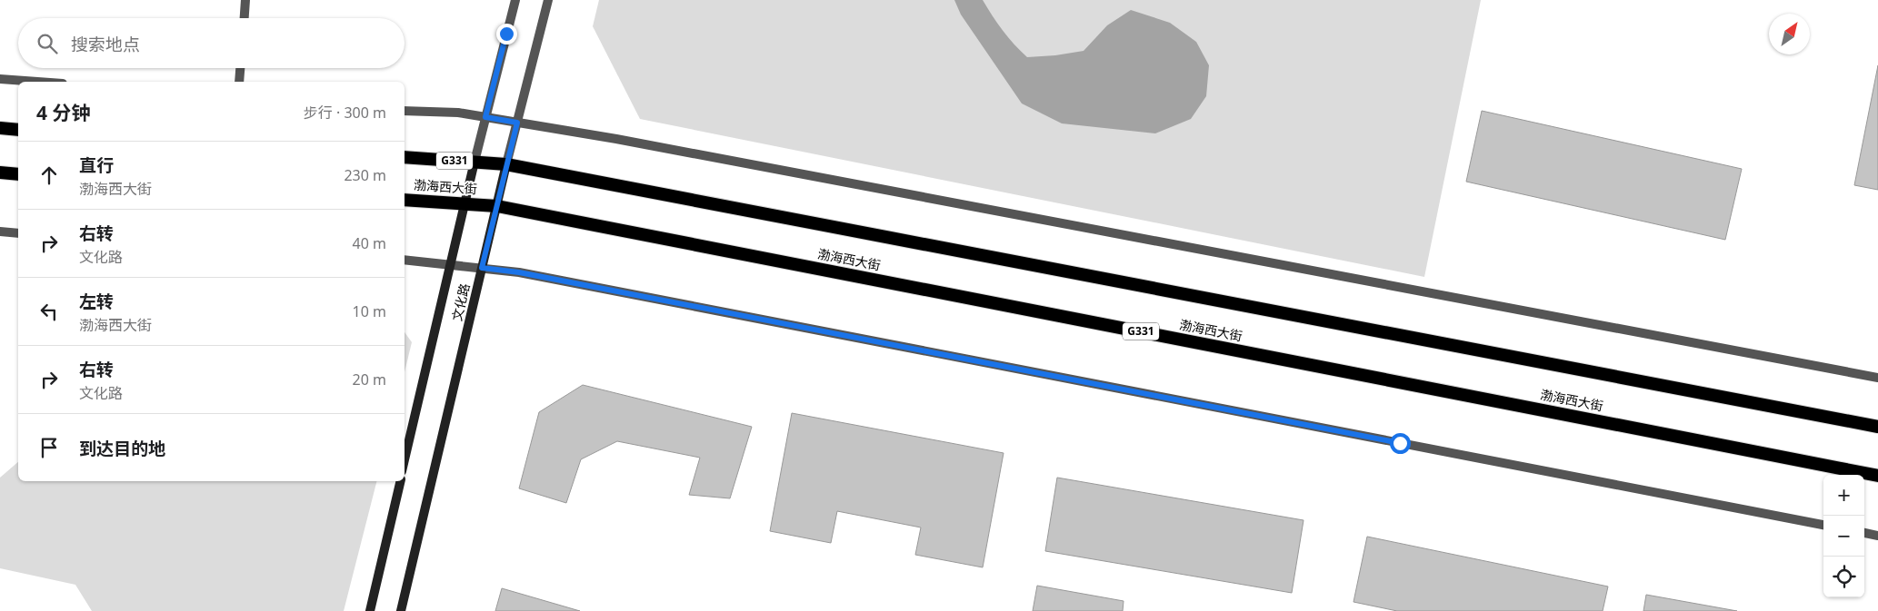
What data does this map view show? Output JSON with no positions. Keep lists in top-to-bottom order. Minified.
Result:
{"streets":{"highway":["G331","渤海西大街"],"main road":["文化路"]},"crossings":[["G331","文化路"],["渤海西大街","文化路"]],"north":"top right","page":{"search":"搜索地点","heading":["4 分钟","步行 · 300 m"],"list":[["直行","渤海西大街","230 m"],["右转","文化路","40 m"],["左转","渤海西大街","10 m"],["右转","文化路","20 m"],"到达目的地"],"map_buttons":["+","−"]}}
